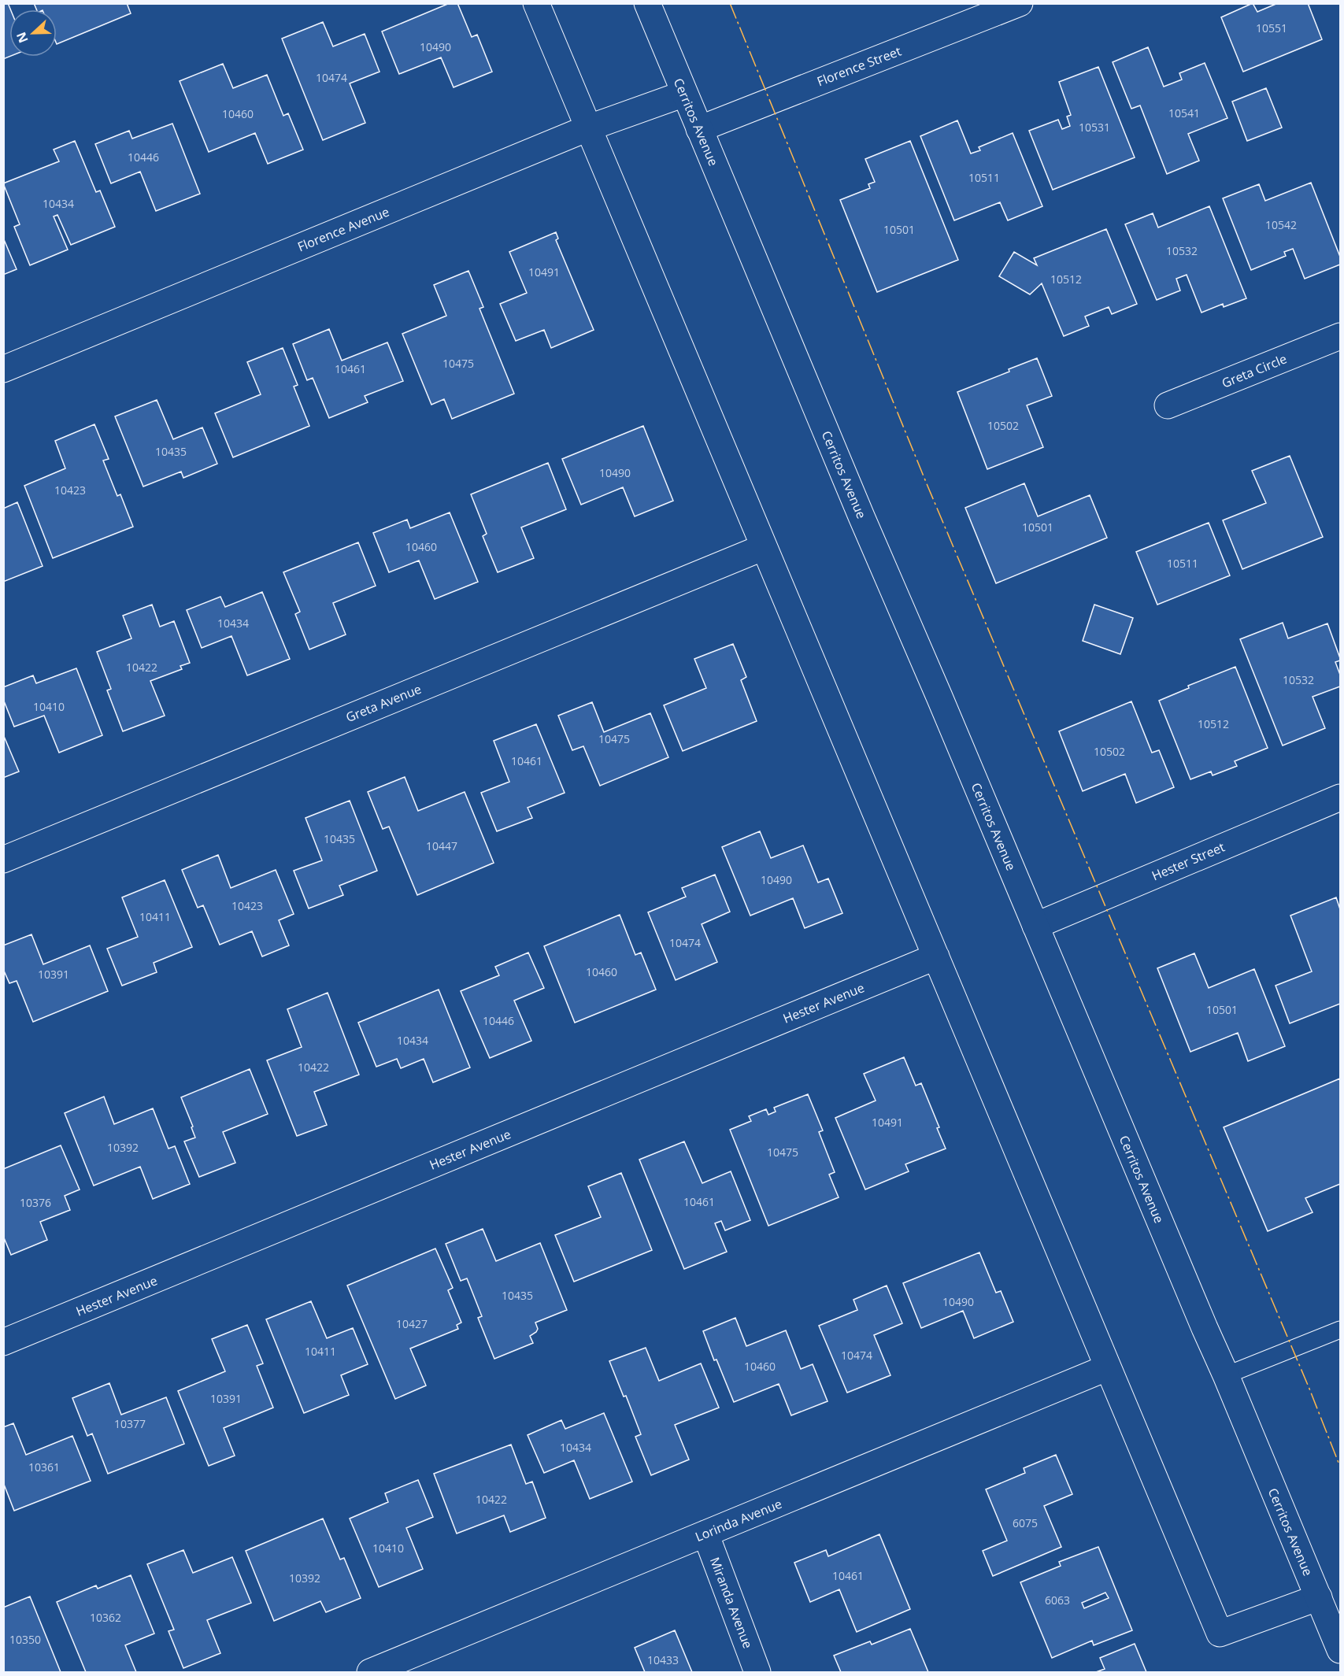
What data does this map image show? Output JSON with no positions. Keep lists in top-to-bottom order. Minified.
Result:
{"streets":{"street":["Florence Street","Cerritos Avenue","Florence Avenue","Greta Circle","Greta Avenue","Hester Street","Hester Avenue","Lorinda Avenue","Miranda Avenue"]},"crossings":[["Florence Street","Cerritos Avenue"],["Cerritos Avenue","Florence Avenue"],["Cerritos Avenue","Hester Street"],["Lorinda Avenue","Miranda Avenue"]],"house_numbers":["10551","10490","10474","10541","10460","10531","10446","10511","10434","10542","10501","10532","10491","10512","10475","10461","10502","10435","10490","10423","10501","10460","10511","10434","10422","10532","10410","10512","10475","10502","10461","10435","10447","10490","10423","10411","10474","10460","10391","10501","10446","10434","10422","10491","10392","10475","10461","10376","10435","10490","10427","10411","10474","10460","10391","10377","10434","10361","10422","6075","10410","10461","10392","6063","10362","10350","10433"],"north":"left"}
